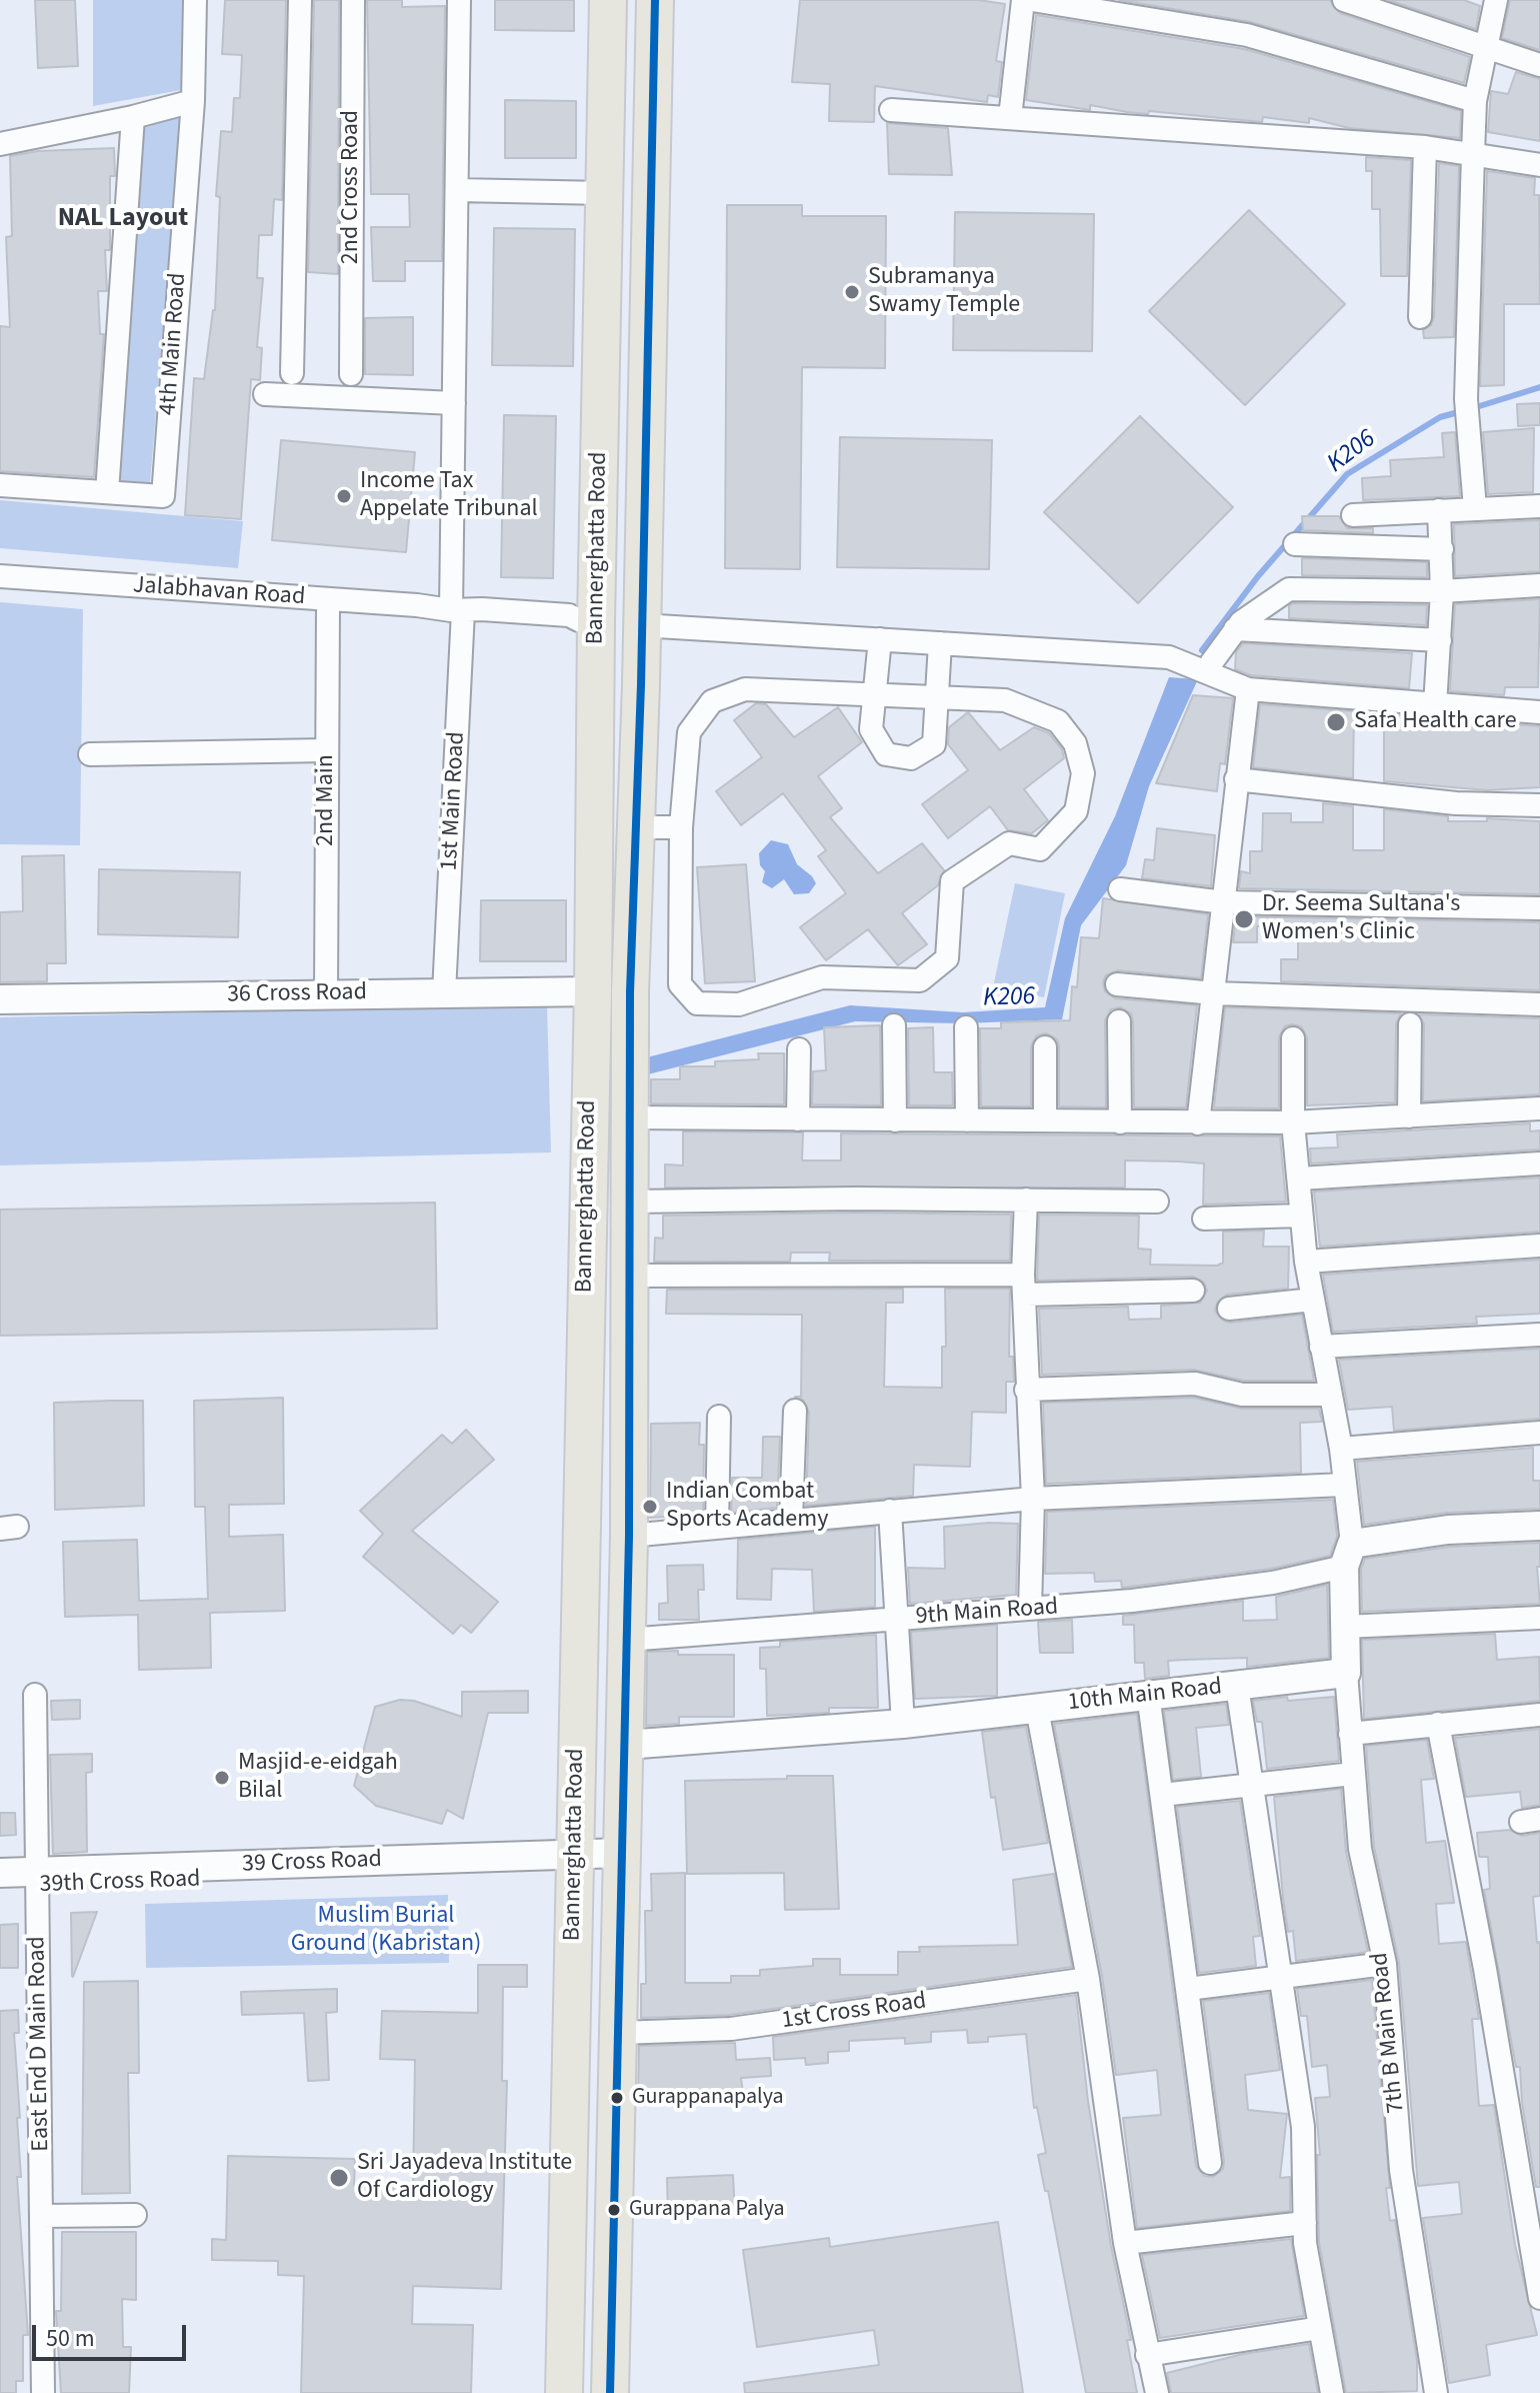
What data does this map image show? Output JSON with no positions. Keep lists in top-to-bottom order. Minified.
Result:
{"streets":{"main road":["Bannerghatta Road"],"street":["2nd Cross Road","4th Main Road","Jalabhavan Road","2nd Main","1st Main Road","36 Cross Road","9th Main Road","10th Main Road","39 Cross Road","39th Cross Road","1st Cross Road","7th B Main Road","East End D Main Road"]},"crossings":[["Bannerghatta Road","Jalabhavan Road"],["Bannerghatta Road","36 Cross Road"],["Bannerghatta Road","9th Main Road"],["Bannerghatta Road","10th Main Road"],["Bannerghatta Road","39 Cross Road"],["Bannerghatta Road","1st Cross Road"],["Jalabhavan Road","2nd Main"],["Jalabhavan Road","1st Main Road"],["2nd Main","36 Cross Road"],["1st Main Road","36 Cross Road"],["10th Main Road","7th B Main Road"],["39 Cross Road","39th Cross Road"],["39 Cross Road","East End D Main Road"],["39th Cross Road","East End D Main Road"]],"districts":["NAL Layout"],"water":["K206"],"parks":["Muslim Burial Ground (Kabristan)"],"places":["Subramanya Swamy Temple","Income Tax Appelate Tribunal","Safa Health care","Dr. Seema Sultana's Women's Clinic","Indian Combat Sports Academy","Masjid-e-eidgah Bilal","Gurappanapalya","Sri Jayadeva Institute Of Cardiology","Gurappana Palya"],"scale_bar":"50 m"}
